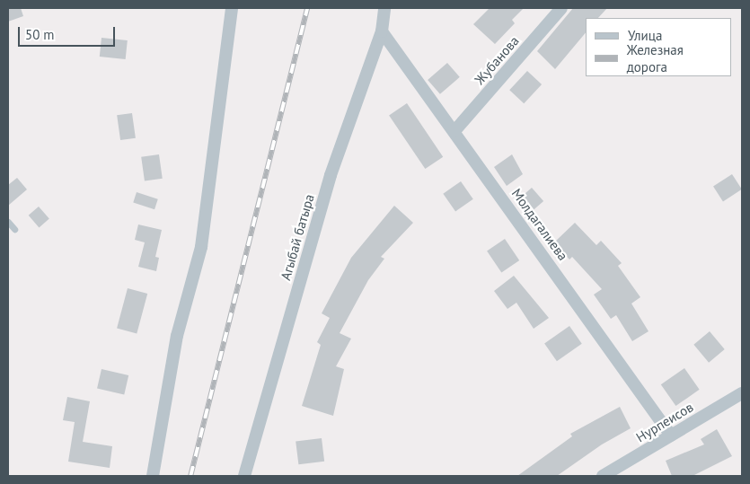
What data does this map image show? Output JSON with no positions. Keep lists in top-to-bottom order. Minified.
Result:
{"streets":{"street":["Жубанова","Молдагалиева","Агыбай батыра","Нурпеисов"]},"crossings":[["Жубанова","Молдагалиева"],["Молдагалиева","Агыбай батыра"],["Молдагалиева","Нурпеисов"]],"legend":["Улица","Железная дорога"],"scale_bar":"50 m"}
